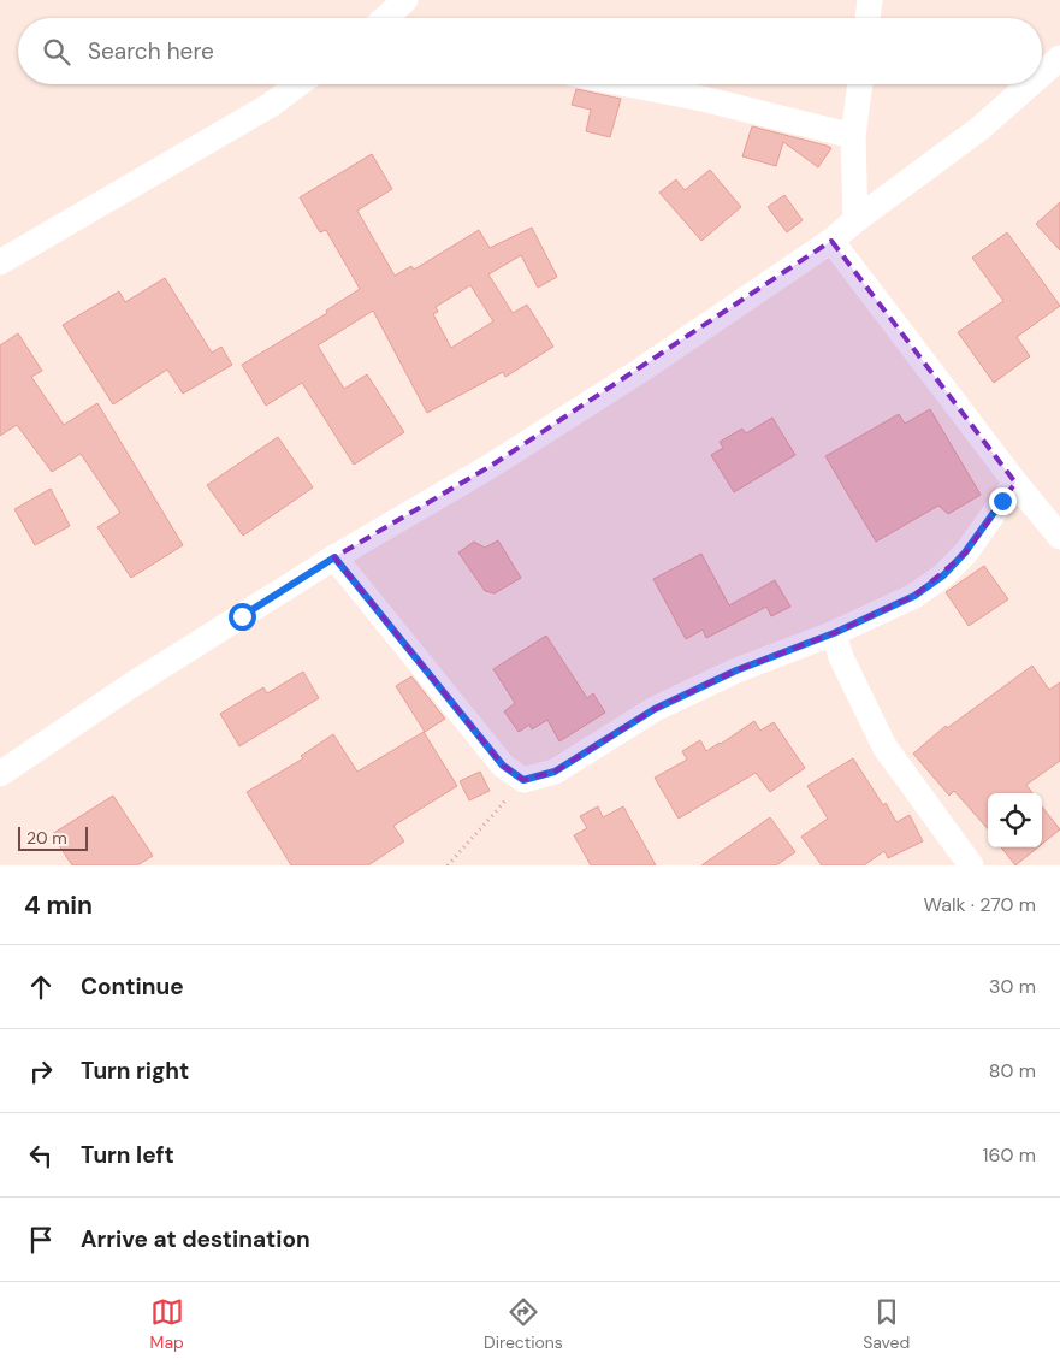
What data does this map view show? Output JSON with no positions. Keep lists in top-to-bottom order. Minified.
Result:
{"scale_bar":"20 m","page":{"search":"Search here","scale":"20 m","heading":["4 min","Walk · 270 m"],"list":[["Continue","30 m"],["Turn right","80 m"],["Turn left","160 m"],"Arrive at destination"],"nav":["Map","Directions","Saved"]}}
